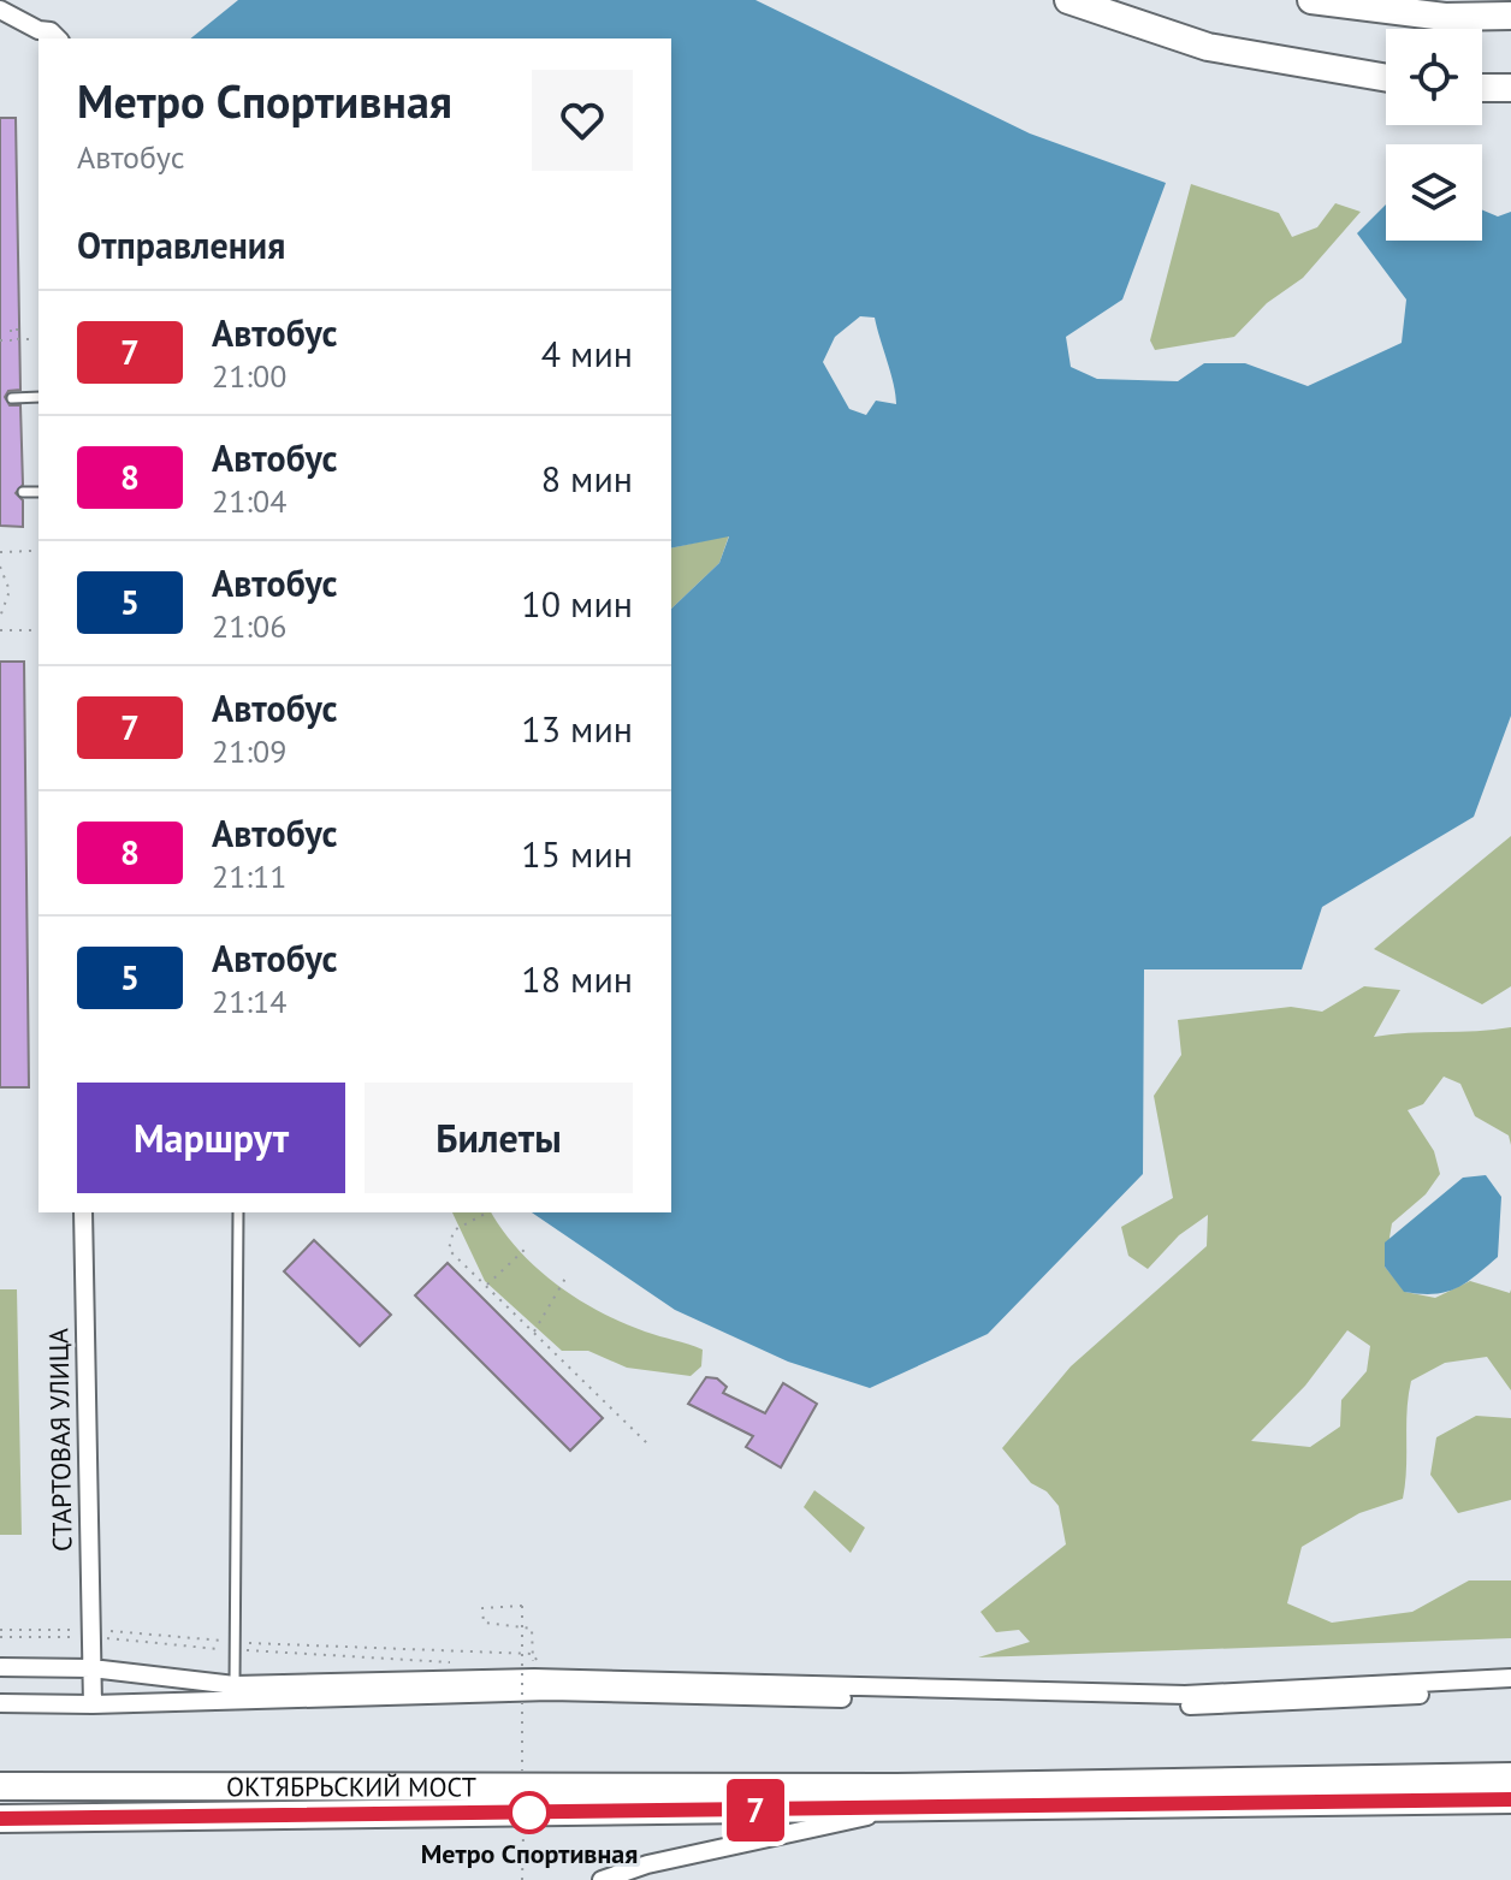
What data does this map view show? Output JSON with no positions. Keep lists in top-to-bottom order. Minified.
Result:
{"streets":{"main road":["ОКТЯБРЬСКИЙ МОСТ"],"street":["СТАРТОВАЯ УЛИЦА"]},"places":["Метро Спортивная"],"lines":["bus line 7"],"page":{"on_map":"7","heading":[["Метро Спортивная","Автобус"],"Отправления"],"list":[{"mark":"7","name":"Автобус","note":"21:00","value":"4 мин"},{"mark":"8","name":"Автобус","note":"21:04","value":"8 мин"},{"mark":"5","name":"Автобус","note":"21:06","value":"10 мин"},{"mark":"7","name":"Автобус","note":"21:09","value":"13 мин"},{"mark":"8","name":"Автобус","note":"21:11","value":"15 мин"},{"mark":"5","name":"Автобус","note":"21:14","value":"18 мин"}],"buttons":["Маршрут","Билеты"]}}
